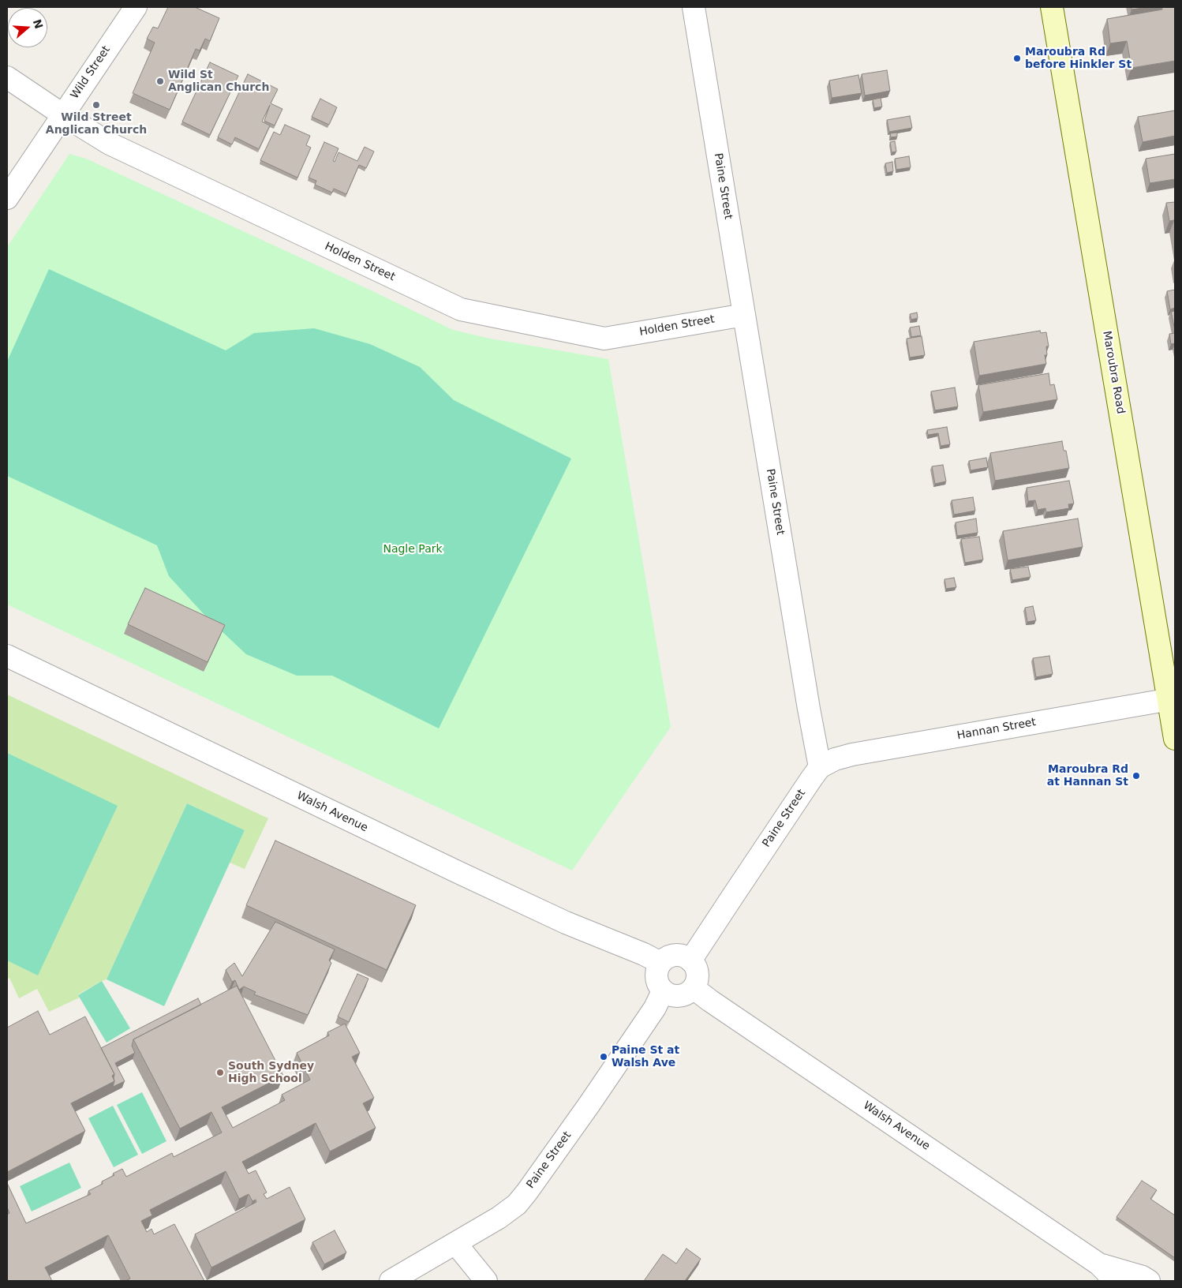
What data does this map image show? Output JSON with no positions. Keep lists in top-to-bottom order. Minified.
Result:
{"streets":{"main road":["Maroubra Road"],"street":["Wild Street","Paine Street","Holden Street","Hannan Street","Walsh Avenue"]},"crossings":[["Wild Street","Holden Street"],["Paine Street","Holden Street"],["Paine Street","Hannan Street"],["Paine Street","Walsh Avenue"],["Maroubra Road","Hannan Street"]],"parks":["Nagle Park"],"places":["Maroubra Rd before Hinkler St","Wild St Anglican Church","Wild Street Anglican Church","Maroubra Rd at Hannan St","Paine St at Walsh Ave","South Sydney High School"],"north":"right"}
